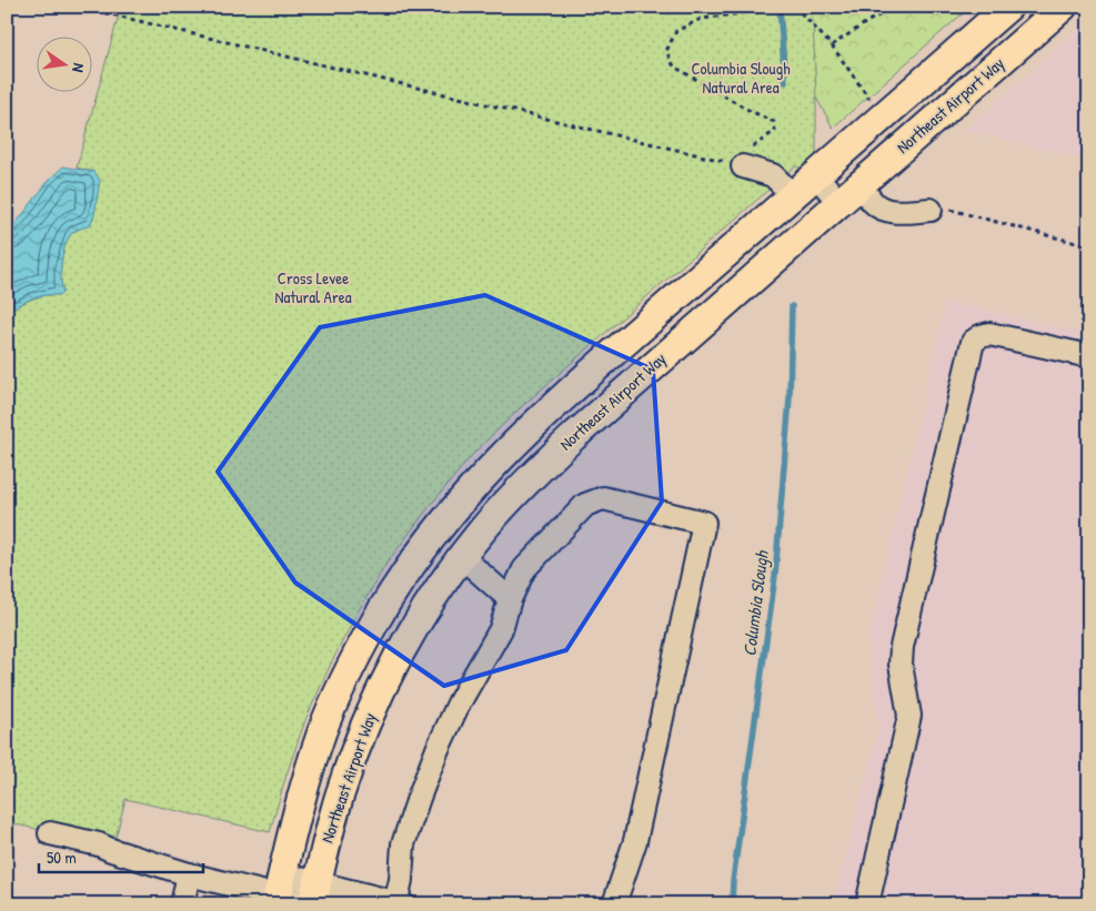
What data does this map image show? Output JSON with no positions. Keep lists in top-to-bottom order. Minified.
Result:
{"streets":{"main road":["Northeast Airport Way"]},"water":["Columbia Slough"],"parks":["Columbia Slough Natural Area","Cross Levee Natural Area"],"scale_bar":"50 m","north":"right"}
